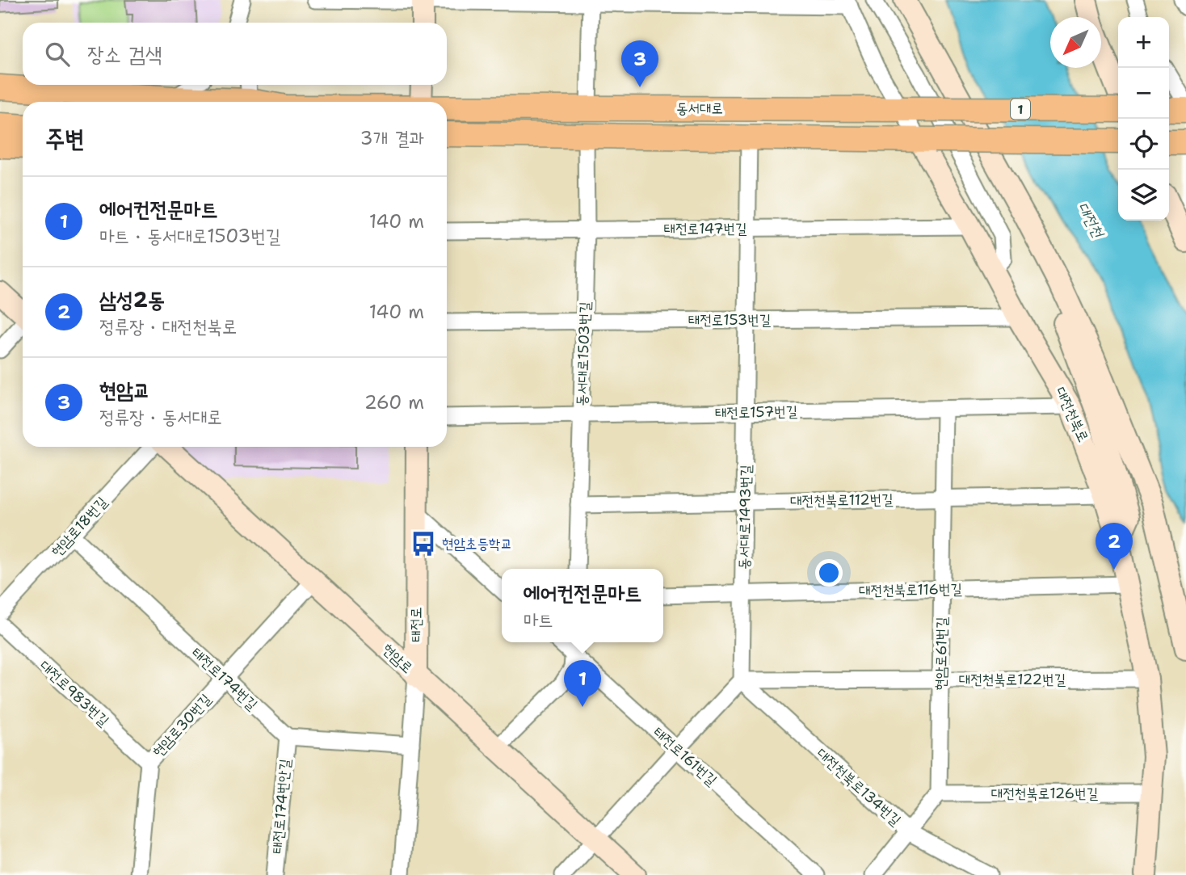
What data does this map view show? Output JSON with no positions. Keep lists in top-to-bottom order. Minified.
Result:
{"streets":{"main road":["동서대로","1","대전천북로","태전로","현암로"],"street":["태전로147번길","태전로153번길","동서대로1503번길","태전로157번길","대전천북로112번길","동서대로1493번길","현암로18번길","대전천북로116번길","현암로61번길","태전로174번길","대전천북로122번길","대전로983번길","현암로30번길","태전로161번길","대전천북로134번길","대전천북로126번길","태전로174번안길"]},"crossings":[["동서대로","동서대로1503번길"],["동서대로","대전천북로"],["동서대로","동서대로1493번길"],["태전로147번길","동서대로1503번길"],["태전로147번길","대전천북로"],["태전로147번길","동서대로1493번길"],["태전로153번길","동서대로1503번길"],["태전로153번길","대전천북로"],["태전로153번길","동서대로1493번길"],["동서대로1503번길","태전로157번길"],["동서대로1503번길","대전천북로112번길"],["태전로157번길","대전천북로"],["태전로157번길","동서대로1493번길"],["태전로157번길","현암로61번길"],["대전천북로","대전천북로112번길"],["대전천북로","대전천북로116번길"],["대전천북로","대전천북로122번길"],["대전천북로","대전천북로126번길"],["대전천북로112번길","동서대로1493번길"],["대전천북로112번길","현암로61번길"],["동서대로1493번길","대전천북로116번길"],["동서대로1493번길","대전천북로122번길"],["동서대로1493번길","대전천북로134번길"],["현암로18번길","태전로174번길"],["대전천북로116번길","현암로61번길"],["태전로","현암로"],["현암로61번길","대전천북로122번길"],["현암로61번길","대전천북로126번길"],["현암로","현암로30번길"],["태전로174번길","현암로30번길"],["태전로174번길","태전로174번안길"],["대전천북로122번길","대전천북로134번길"],["대전로983번길","현암로30번길"]],"water":["대전천"],"places":{"bus stop":["현암초등학교"]},"north":"bottom left","page":{"map_buttons":["+","−"],"search":"장소 검색","pins":["3","2","1"],"heading":["주변","3개 결과"],"list":[{"mark":"1","name":"에어컨전문마트","note":"마트 · 동서대로1503번길","value":"140 m"},{"mark":"2","name":"삼성2동","note":"정류장 · 대전천북로","value":"140 m"},{"mark":"3","name":"현암교","note":"정류장 · 동서대로","value":"260 m"}],"popup":["에어컨전문마트","마트"]}}
